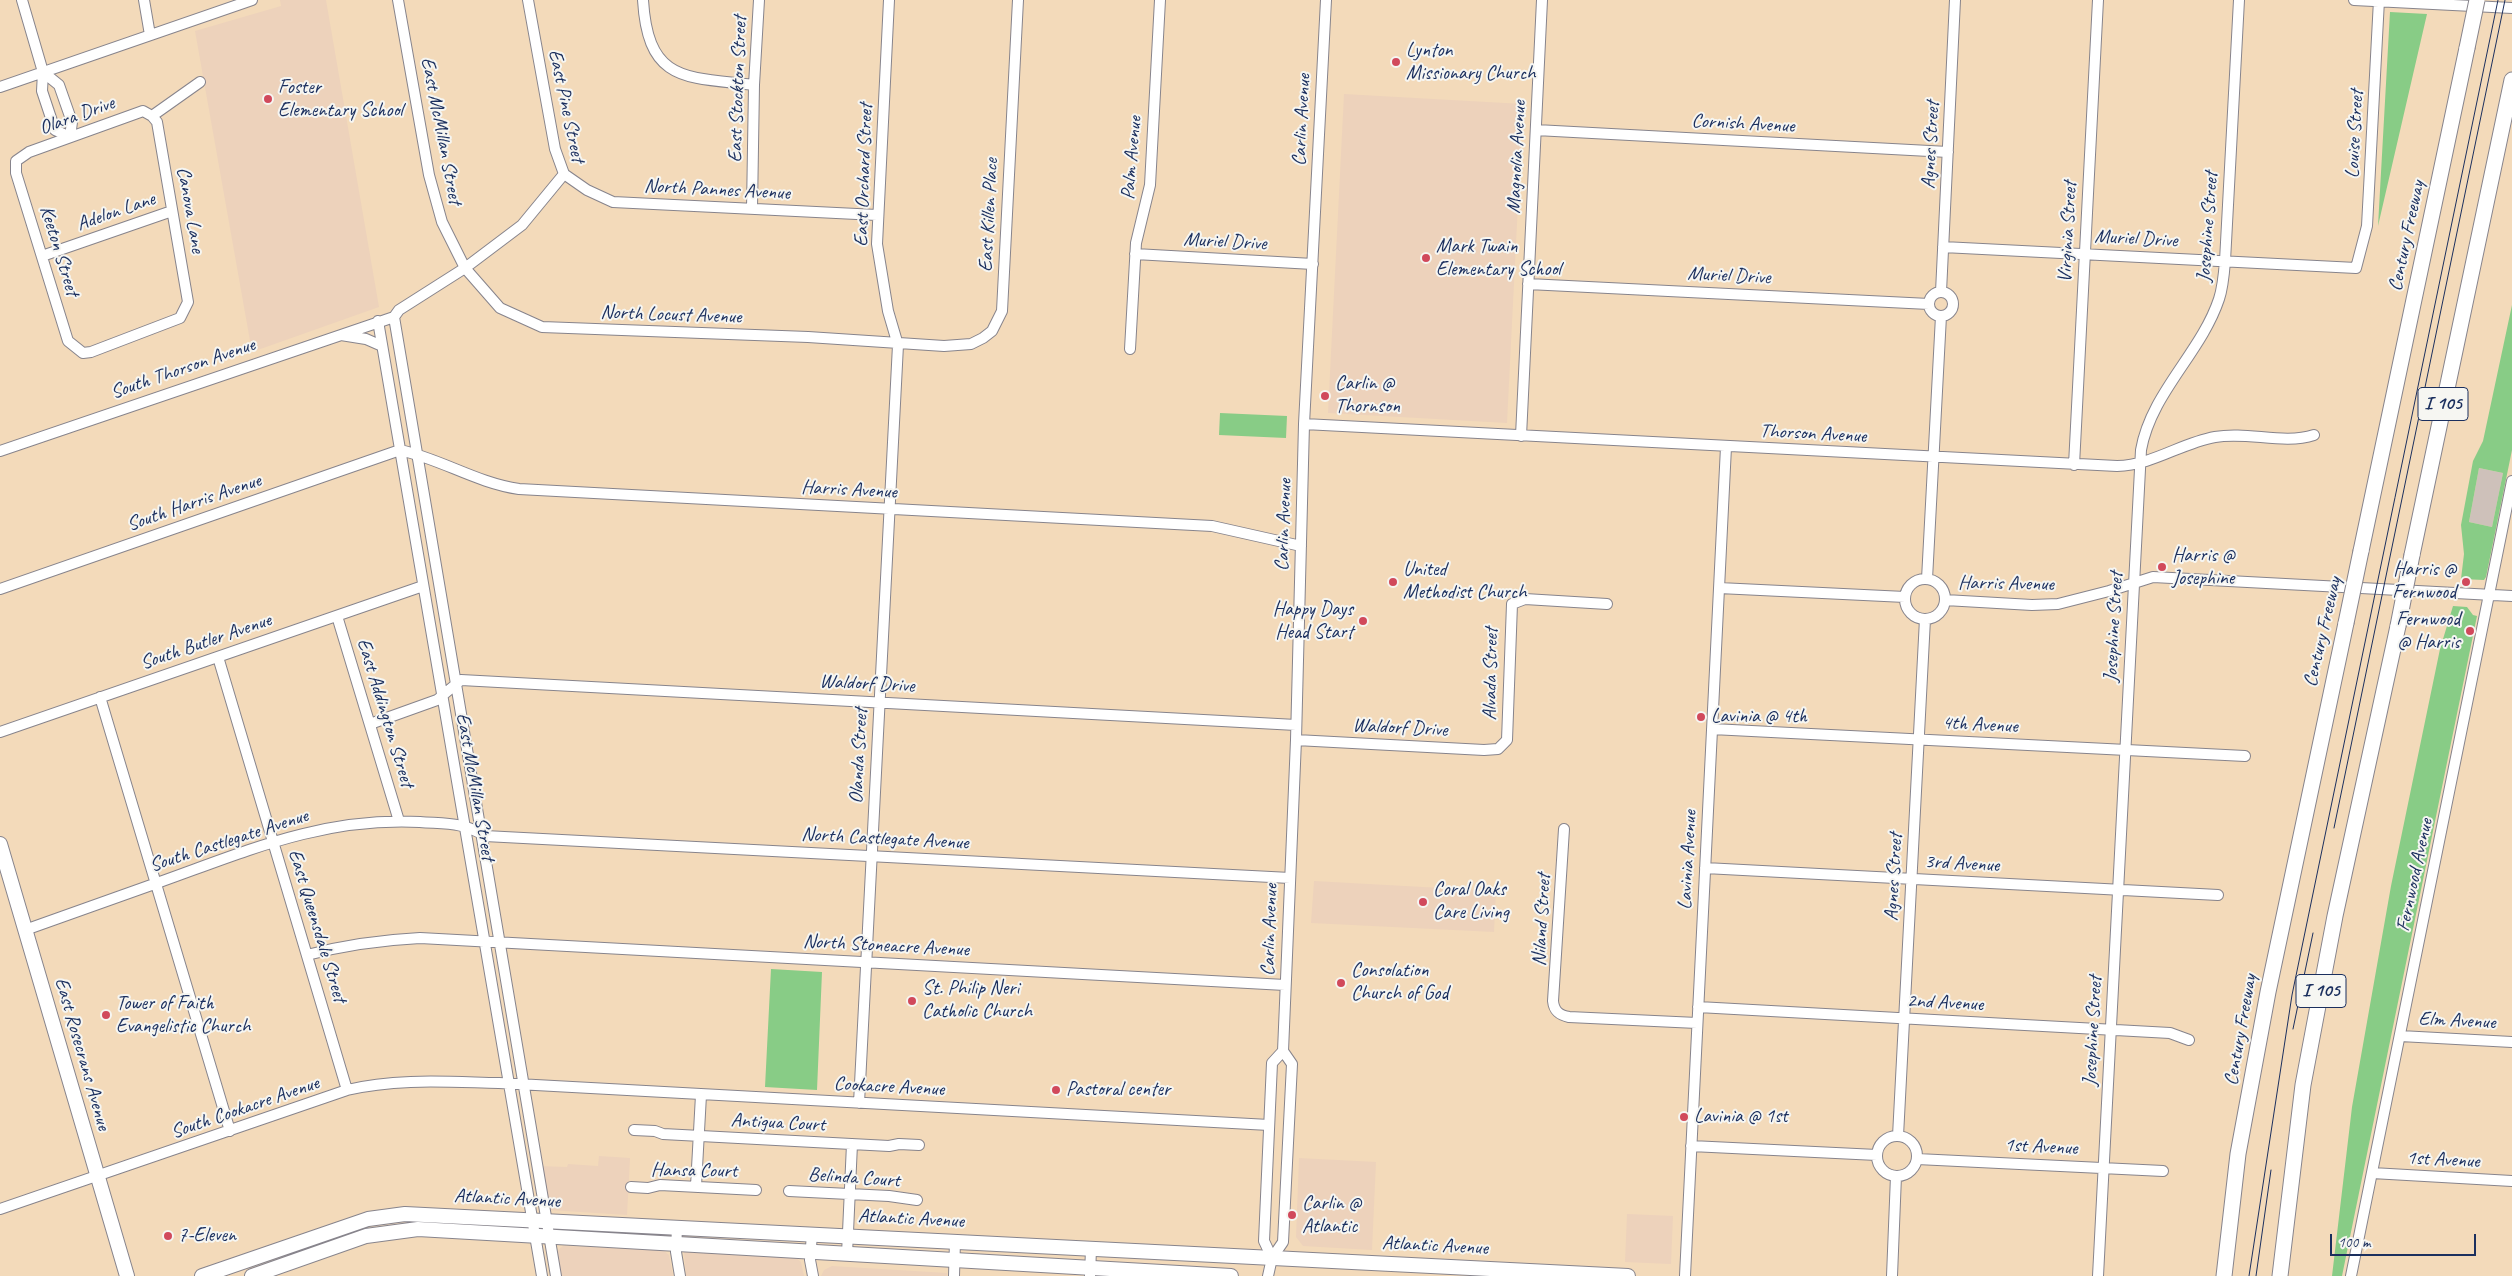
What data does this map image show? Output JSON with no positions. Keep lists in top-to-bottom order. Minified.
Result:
{"streets":{"highway":["Century Freeway","I 105"],"main road":["East Rosecrans Avenue","Atlantic Avenue"],"street":["East Stockton Street","East Pine Street","Olara Drive","Carlin Avenue","Cornish Avenue","East McMillan Street","Louise Street","Agnes Street","Magnolia Avenue","Palm Avenue","East Orchard Street","North Pannes Avenue","Canova Lane","Adelon Lane","East Killen Place","Josephine Street","Virginia Street","Muriel Drive","Keeton Street","North Locust Avenue","South Thorson Avenue","Thorson Avenue","Harris Avenue","South Harris Avenue","South Butler Avenue","Alvada Street","Waldorf Drive","East Addington Street","4th Avenue","Olanda Street","North Castlegate Avenue","South Castlegate Avenue","Lavinia Avenue","3rd Avenue","Fernwood Avenue","Niland Street","East Queensdale Street","North Stoneacre Avenue","2nd Avenue","Elm Avenue","Cookacre Avenue","South Cookacre Avenue","Antigua Court","1st Avenue","Hansa Court","Belinda Court"]},"crossings":[["East Stockton Street","North Pannes Avenue"],["East Pine Street","East McMillan Street"],["East Pine Street","North Pannes Avenue"],["East Pine Street","North Locust Avenue"],["Olara Drive","Canova Lane"],["Olara Drive","Keeton Street"],["Carlin Avenue","Muriel Drive"],["Carlin Avenue","Thorson Avenue"],["Carlin Avenue","Harris Avenue"],["Carlin Avenue","Waldorf Drive"],["Carlin Avenue","North Castlegate Avenue"],["Carlin Avenue","North Stoneacre Avenue"],["Carlin Avenue","Cookacre Avenue"],["Carlin Avenue","Atlantic Avenue"],["Cornish Avenue","Agnes Street"],["Cornish Avenue","Magnolia Avenue"],["East McMillan Street","North Locust Avenue"],["East McMillan Street","South Thorson Avenue"],["East McMillan Street","Harris Avenue"],["East McMillan Street","South Harris Avenue"],["East McMillan Street","South Butler Avenue"],["East McMillan Street","Waldorf Drive"],["East McMillan Street","North Castlegate Avenue"],["East McMillan Street","South Castlegate Avenue"],["East McMillan Street","North Stoneacre Avenue"],["East McMillan Street","Cookacre Avenue"],["East McMillan Street","South Cookacre Avenue"],["East McMillan Street","Atlantic Avenue"],["Louise Street","Muriel Drive"],["Agnes Street","Muriel Drive"],["Agnes Street","Harris Avenue"],["Agnes Street","4th Avenue"],["Agnes Street","3rd Avenue"],["Agnes Street","2nd Avenue"],["Agnes Street","1st Avenue"],["Magnolia Avenue","Muriel Drive"],["Magnolia Avenue","Thorson Avenue"],["Palm Avenue","Muriel Drive"],["East Orchard Street","North Pannes Avenue"],["East Orchard Street","East Killen Place"],["East Orchard Street","North Locust Avenue"],["East Orchard Street","Olanda Street"],["Canova Lane","Adelon Lane"],["Canova Lane","Keeton Street"],["Adelon Lane","Keeton Street"],["East Killen Place","North Locust Avenue"],["Josephine Street","Muriel Drive"],["Josephine Street","Thorson Avenue"],["Josephine Street","Harris Avenue"],["Josephine Street","4th Avenue"],["Josephine Street","3rd Avenue"],["Josephine Street","2nd Avenue"],["Josephine Street","1st Avenue"],["Virginia Street","Muriel Drive"],["Virginia Street","Thorson Avenue"],["Thorson Avenue","Lavinia Avenue"],["Harris Avenue","South Harris Avenue"],["Harris Avenue","Olanda Street"],["Harris Avenue","Fernwood Avenue"],["South Butler Avenue","East Addington Street"],["South Butler Avenue","East Queensdale Street"],["Alvada Street","Waldorf Drive"],["Waldorf Drive","Olanda Street"],["East Addington Street","South Castlegate Avenue"],["4th Avenue","Lavinia Avenue"],["Olanda Street","North Castlegate Avenue"],["Olanda Street","North Stoneacre Avenue"],["Olanda Street","Cookacre Avenue"],["North Castlegate Avenue","South Castlegate Avenue"],["South Castlegate Avenue","East Queensdale Street"],["South Castlegate Avenue","East Rosecrans Avenue"],["Lavinia Avenue","3rd Avenue"],["Lavinia Avenue","Niland Street"],["Lavinia Avenue","2nd Avenue"],["Fernwood Avenue","Elm Avenue"],["Fernwood Avenue","1st Avenue"],["East Queensdale Street","North Stoneacre Avenue"],["East Queensdale Street","South Cookacre Avenue"],["East Rosecrans Avenue","South Cookacre Avenue"],["Cookacre Avenue","South Cookacre Avenue"]],"places":["Lynton Missionary Church","Foster Elementary School","Mark Twain Elementary School","Carlin @ Thornson","Harris @ Josephine","United Methodist Church","Harris @ Fernwood","Happy Days Head Start","Fernwood @ Harris","Lavinia @ 4th","Coral Oaks Care Living","Consolation Church of God","St. Philip Neri Catholic Church","Tower of Faith Evangelistic Church","Pastoral center","Lavinia @ 1st","Carlin @ Atlantic","7-Eleven"],"scale_bar":"100 m"}
